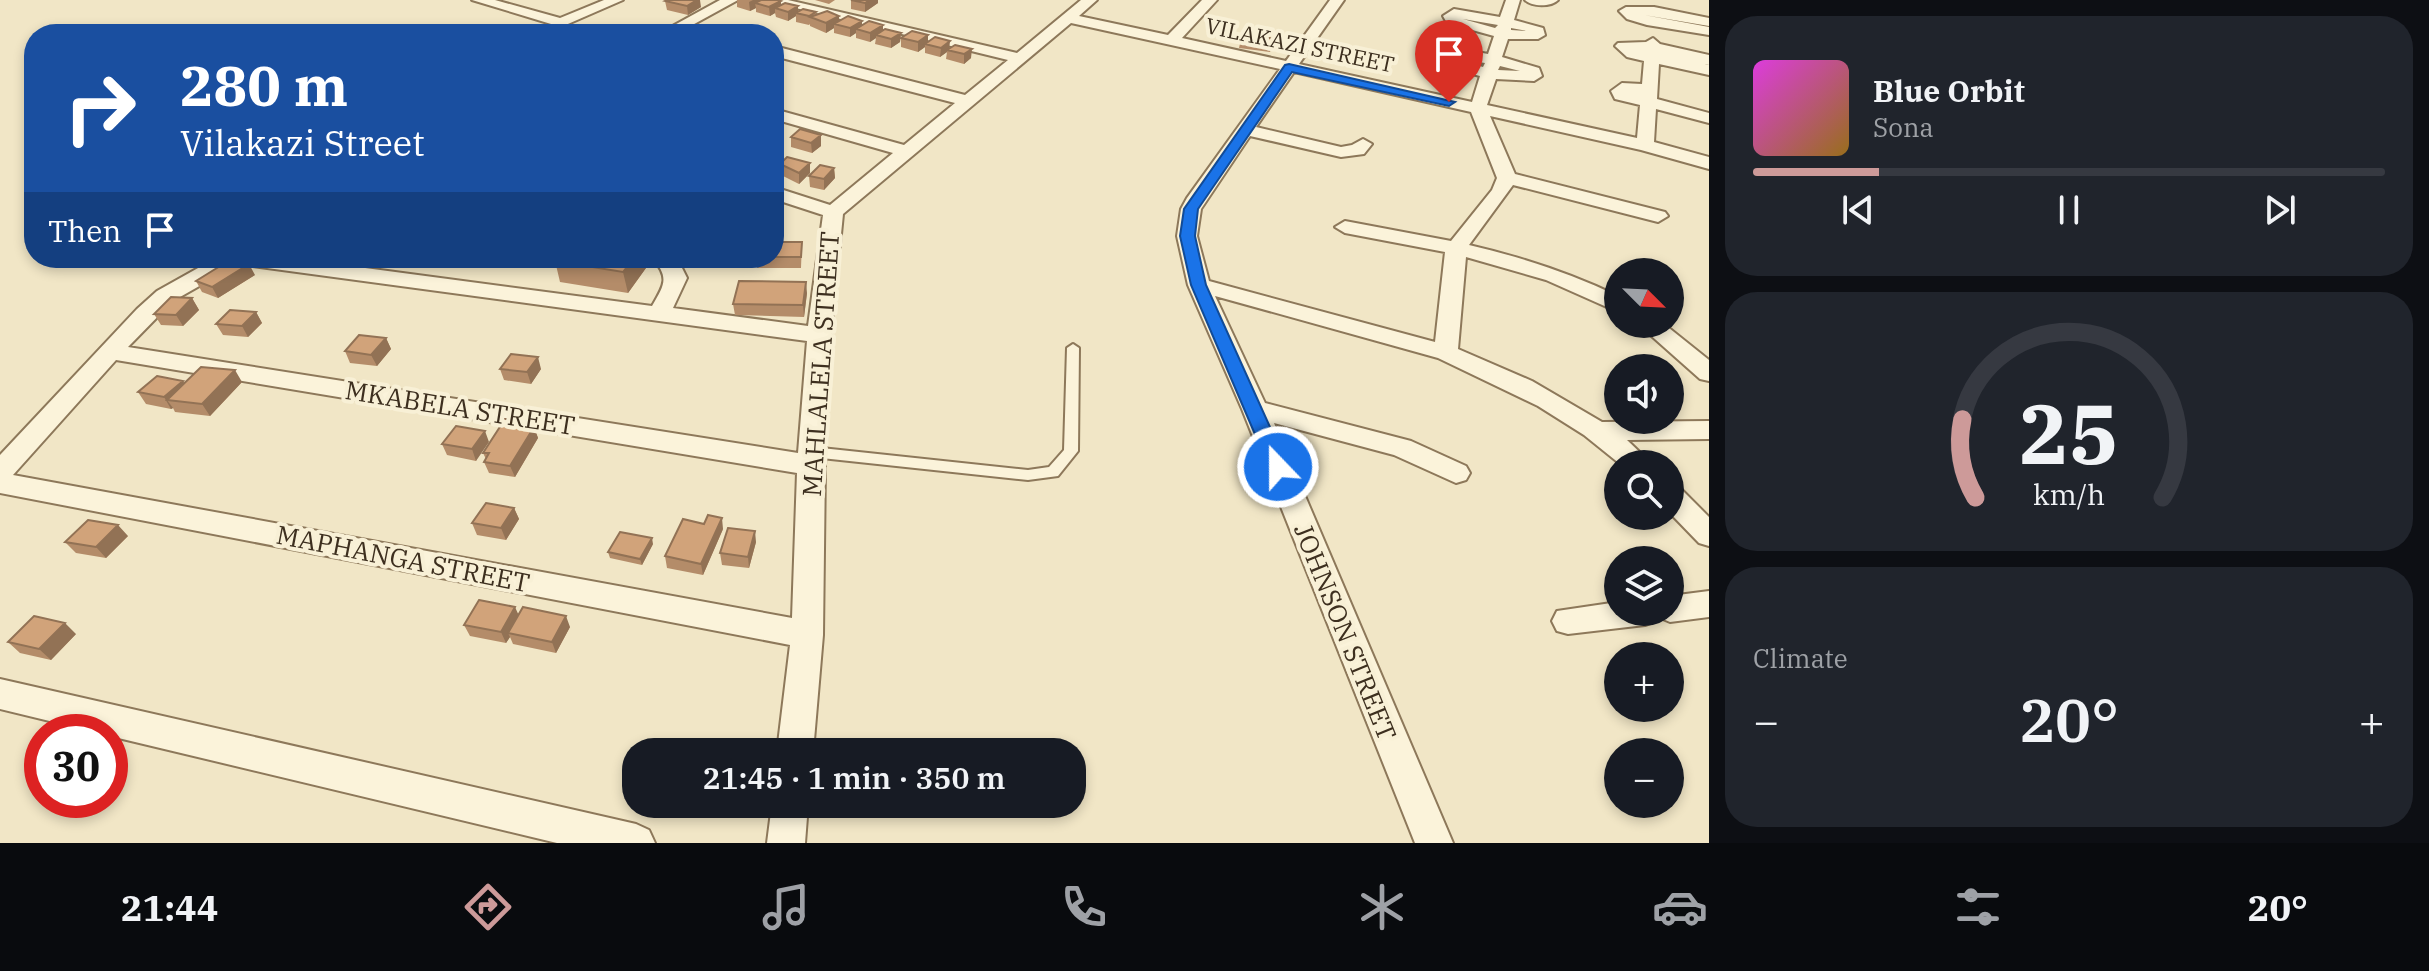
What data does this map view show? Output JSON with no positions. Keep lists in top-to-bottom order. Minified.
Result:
{"streets":{"street":["VILAKAZI STREET","MAHLALELA STREET","MKABELA STREET","MAPHANGA STREET","JOHNSON STREET"]},"crossings":[["VILAKAZI STREET","MAHLALELA STREET"],["VILAKAZI STREET","JOHNSON STREET"],["MAHLALELA STREET","MKABELA STREET"],["MAHLALELA STREET","MAPHANGA STREET"]],"north":"bottom right","page":{"turn":["280 m","Vilakazi Street"],"song":["Blue Orbit","Sona"],"then":"Then","map_buttons":["+","−"],"tile":"Climate","heat":["−","20°","+"],"limit":"30","trip":"21:45 · 1 min · 350 m","tabs":["21:44","20°"],"gauge":["25","km/h"]}}
